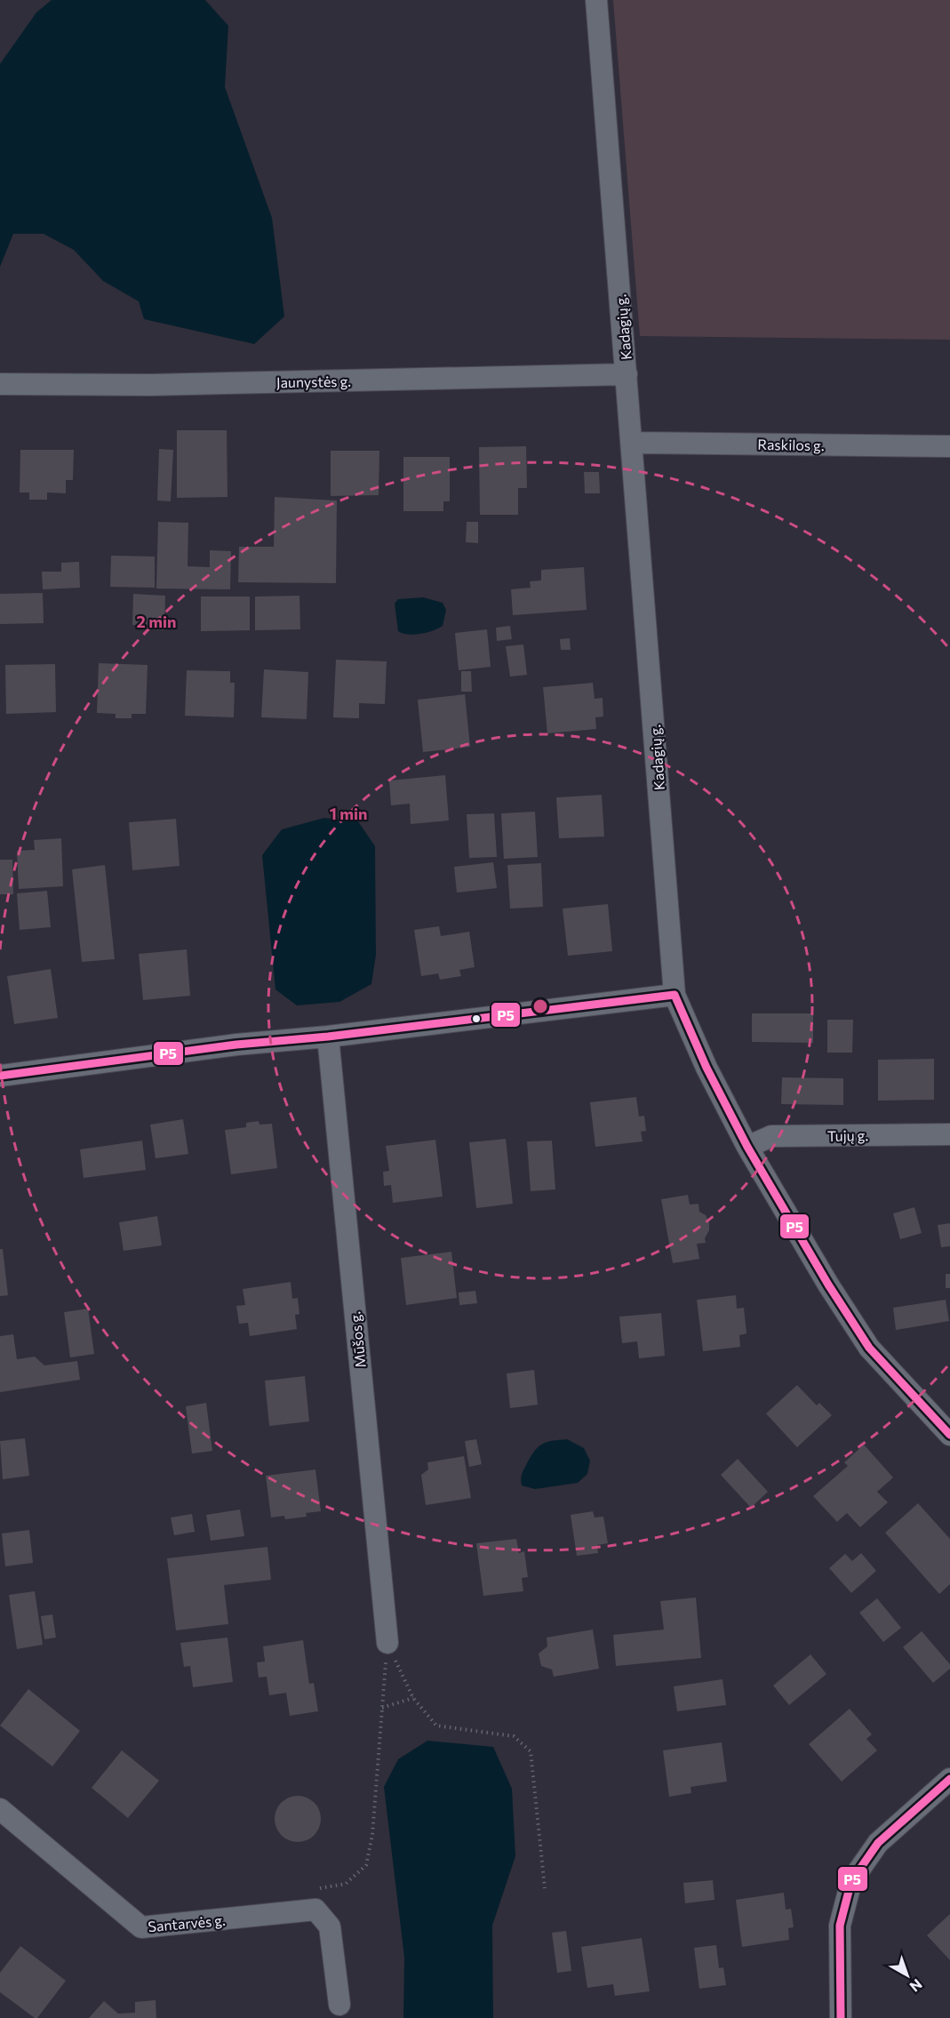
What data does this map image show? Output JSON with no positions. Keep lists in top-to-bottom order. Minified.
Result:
{"streets":{"street":["Kadagių g.","Jaunystės g.","Raskilos g.","Tujų g.","Mūšos g.","Santarvės g."]},"crossings":[["Kadagių g.","Jaunystės g."],["Kadagių g.","Raskilos g."],["Kadagių g.","Tujų g."]],"lines":["transit line P5"],"north":"bottom right","rings":["2 min","1 min"]}
